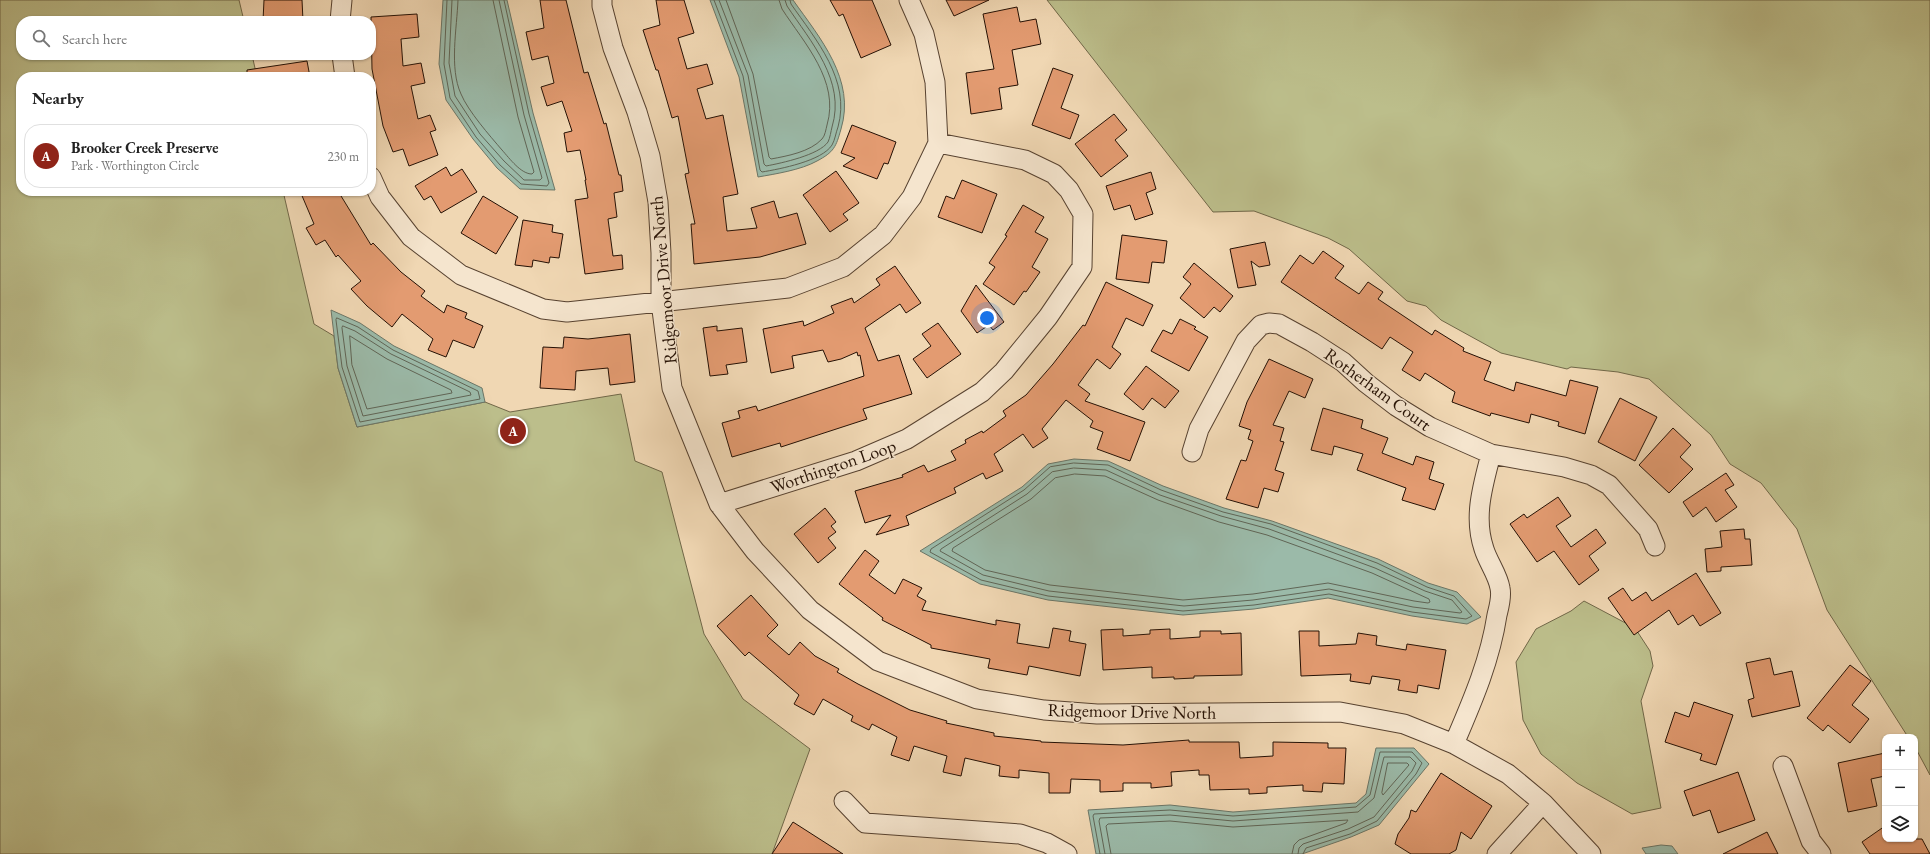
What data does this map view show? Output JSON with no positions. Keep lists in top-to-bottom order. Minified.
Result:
{"streets":{"street":["Ridgemoor Drive North","Rotherham Court","Worthington Loop"]},"crossings":[["Ridgemoor Drive North","Worthington Loop"]],"page":{"search":"Search here","heading":"Nearby","list":[{"mark":"A","name":"Brooker Creek Preserve","note":"Park · Worthington Circle","value":"230 m"}],"pins":"A","map_buttons":["+","−"]}}
